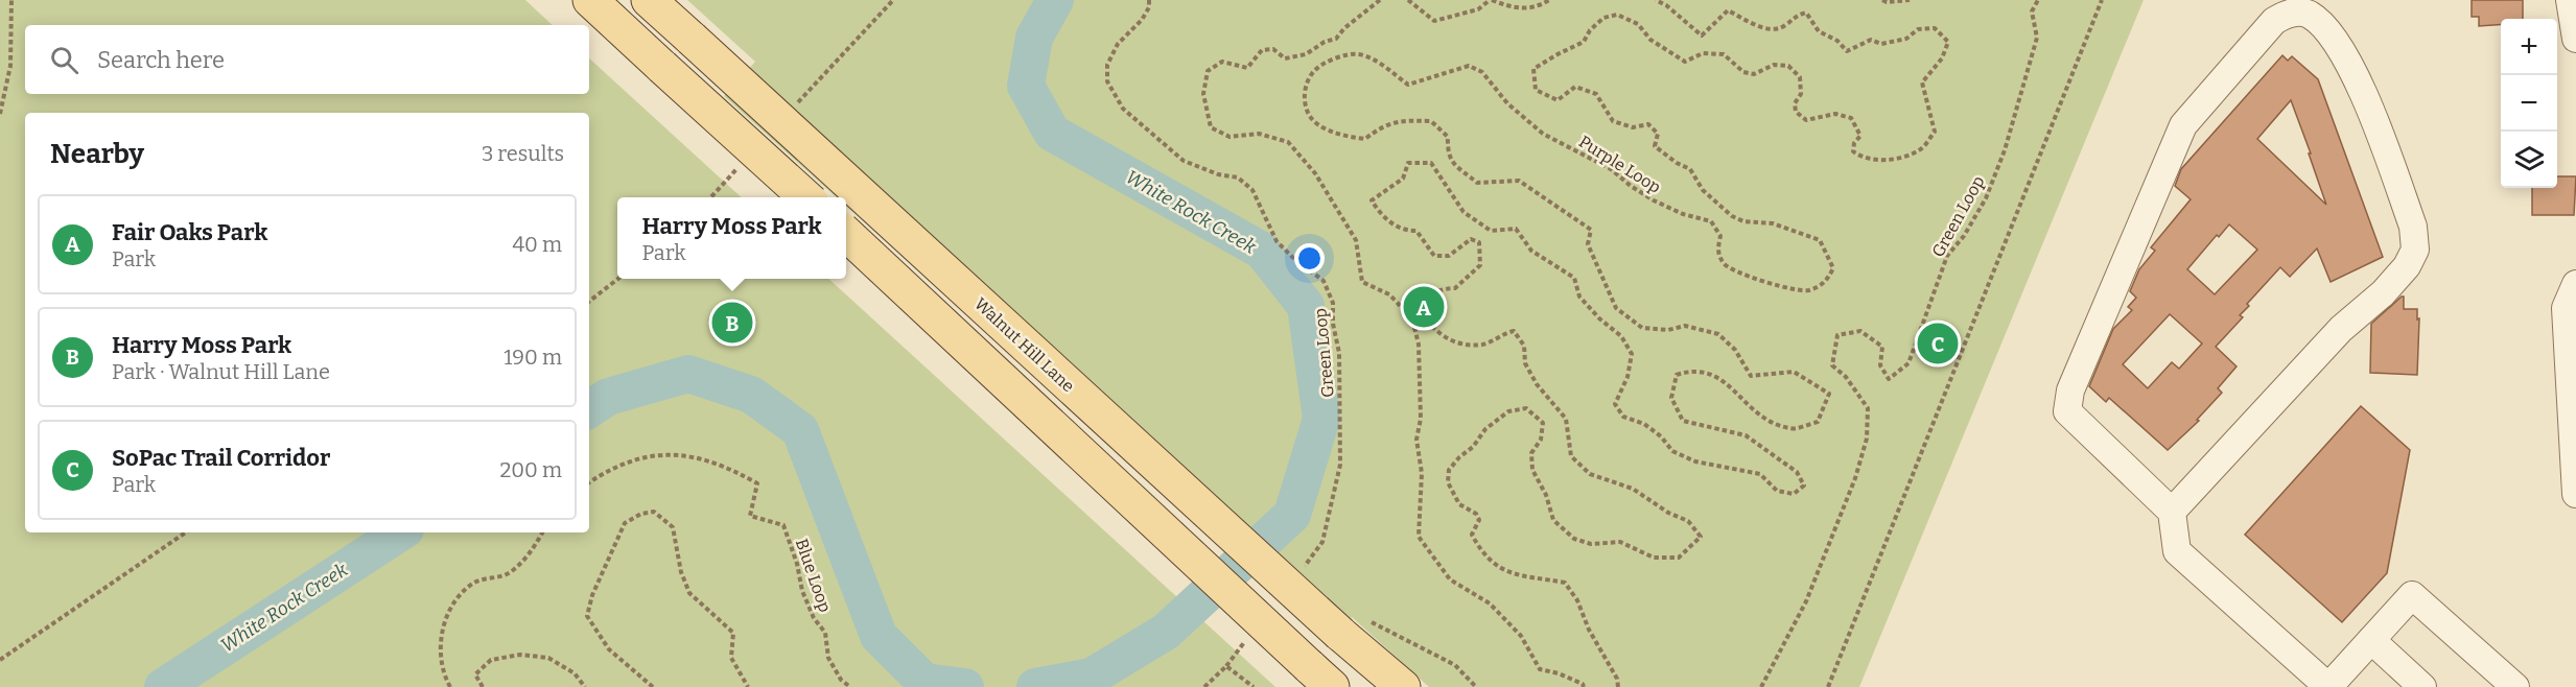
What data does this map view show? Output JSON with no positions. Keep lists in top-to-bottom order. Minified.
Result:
{"streets":{"main road":["Walnut Hill Lane"],"path":["Purple Loop","Green Loop","Blue Loop"]},"water":["White Rock Creek"],"page":{"map_buttons":["+","−"],"search":"Search here","heading":["Nearby","3 results"],"list":[{"mark":"A","name":"Fair Oaks Park","note":"Park","value":"40 m"},{"mark":"B","name":"Harry Moss Park","note":"Park · Walnut Hill Lane","value":"190 m"},{"mark":"C","name":"SoPac Trail Corridor","note":"Park","value":"200 m"}],"popup":["Harry Moss Park","Park"],"pins":["A","B","C"]}}
